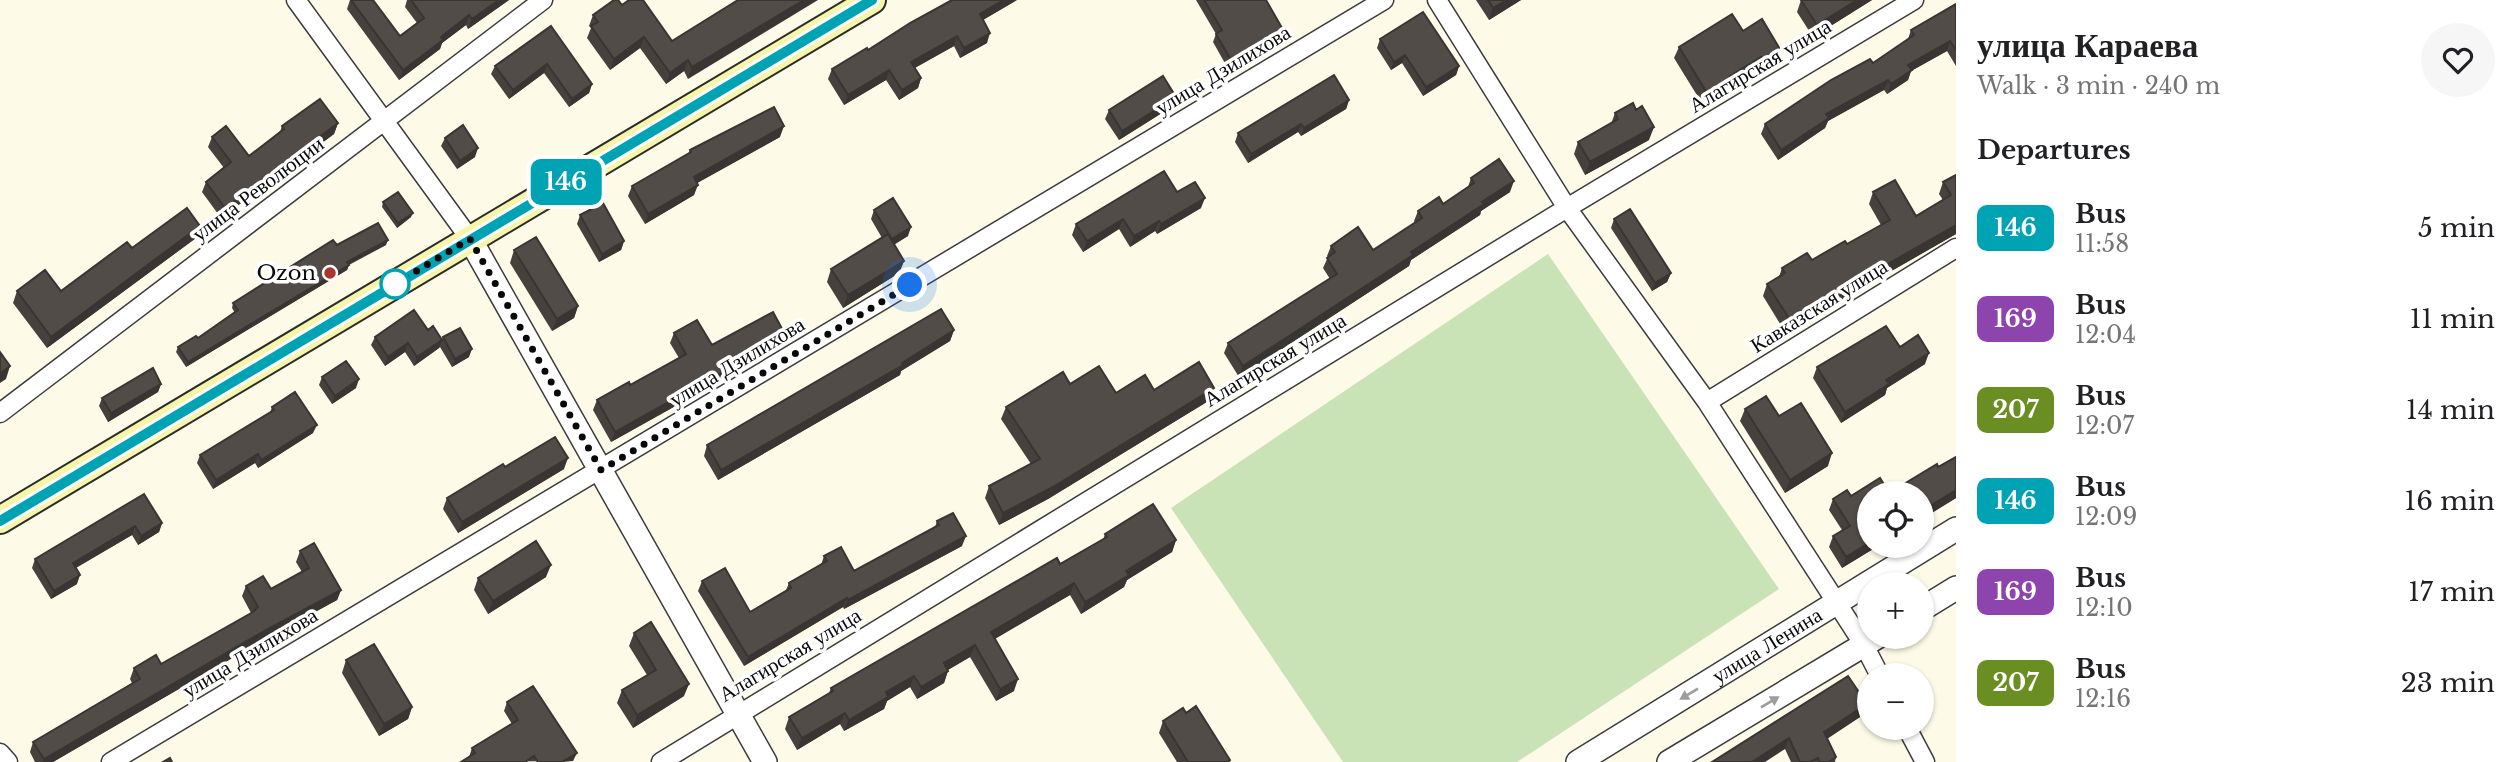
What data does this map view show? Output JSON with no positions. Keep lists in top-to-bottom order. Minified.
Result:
{"streets":{"street":["Алагирская улица","улица Дзилихова","улица Революции","Кавказская улица","улица Ленина"]},"places":["Ozon"],"lines":["bus line 146"],"page":{"on_map":"146","heading":[["улица Караева","Walk · 3 min · 240 m"],"Departures"],"list":[{"mark":"146","name":"Bus","note":"11:58","value":"5 min"},{"mark":"169","name":"Bus","note":"12:04","value":"11 min"},{"mark":"207","name":"Bus","note":"12:07","value":"14 min"},{"mark":"146","name":"Bus","note":"12:09","value":"16 min"},{"mark":"169","name":"Bus","note":"12:10","value":"17 min"},{"mark":"207","name":"Bus","note":"12:16","value":"23 min"}],"map_buttons":["+","−"]}}
